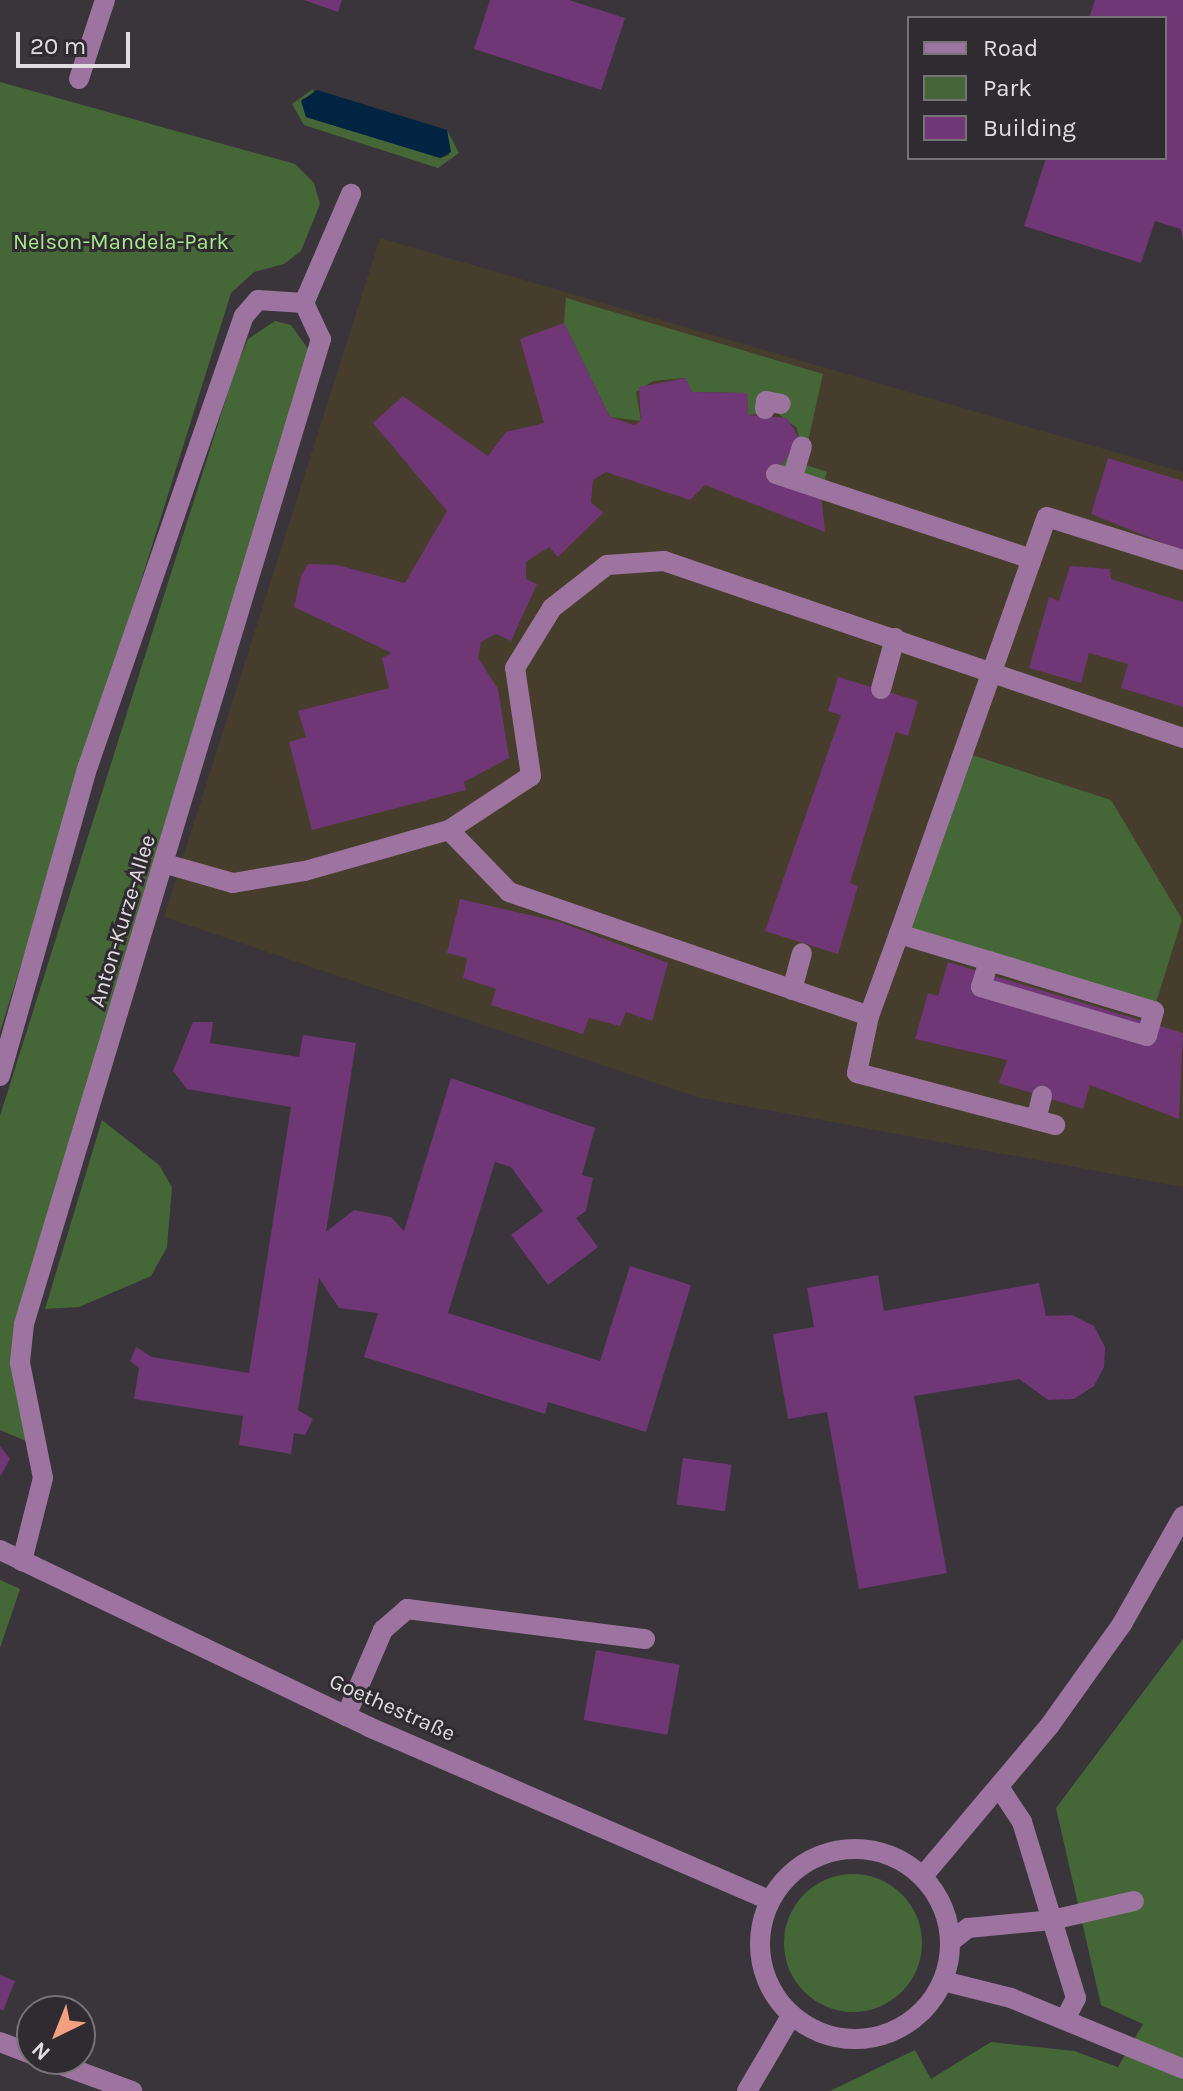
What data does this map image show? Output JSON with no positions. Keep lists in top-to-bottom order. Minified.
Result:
{"streets":{"street":["Anton-Kurze-Allee","Goethestraße"]},"crossings":[["Anton-Kurze-Allee","Goethestraße"]],"parks":["Nelson-Mandela-Park"],"legend":["Road","Park","Building"],"scale_bar":"20 m","north":"bottom left"}
